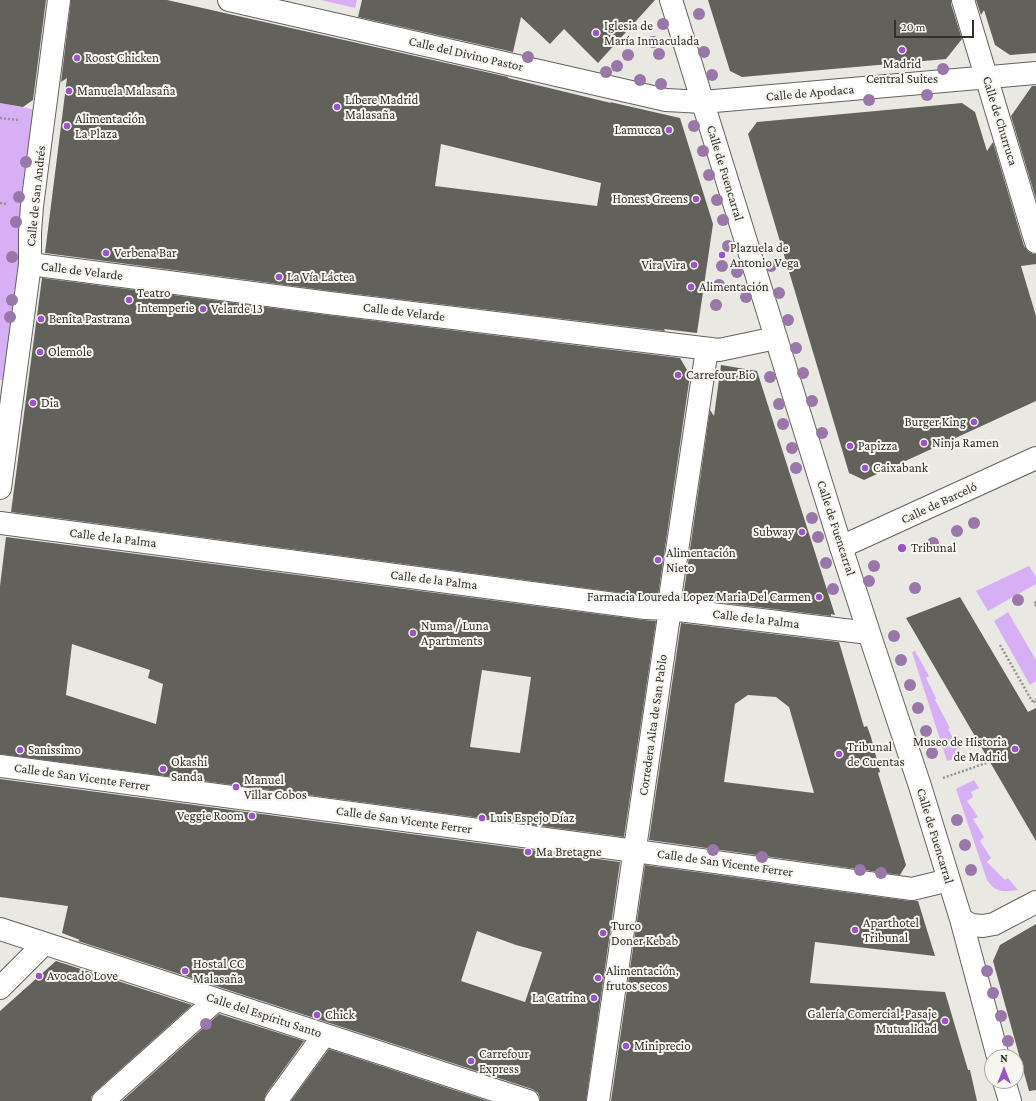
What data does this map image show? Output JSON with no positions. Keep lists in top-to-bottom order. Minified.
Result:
{"streets":{"street":["Calle del Divino Pastor","Calle de Apodaca","Calle de Churruca","Calle de Fuencarral","Calle de San Andrés","Calle de Velarde","Calle de Barceló","Calle de la Palma","Corredera Alta de San Pablo","Calle de San Vicente Ferrer","Calle del Espíritu Santo"]},"crossings":[["Calle del Divino Pastor","Calle de Apodaca"],["Calle del Divino Pastor","Calle de Fuencarral"],["Calle de Apodaca","Calle de Churruca"],["Calle de Apodaca","Calle de Fuencarral"],["Calle de Fuencarral","Calle de Velarde"],["Calle de Fuencarral","Calle de Barceló"],["Calle de Fuencarral","Calle de la Palma"],["Calle de Fuencarral","Calle de San Vicente Ferrer"],["Calle de San Andrés","Calle de Velarde"],["Calle de Velarde","Corredera Alta de San Pablo"],["Calle de la Palma","Corredera Alta de San Pablo"],["Corredera Alta de San Pablo","Calle de San Vicente Ferrer"]],"places":["Iglesia de María Inmaculada","Madrid Central Suites","Roost Chicken","Manuela Malasaña","Líbere Madrid Malasaña","Alimentación La Plaza","Lamucca","Honest Greens","Verbena Bar","Plazuela de Antonio Vega","Vira Vira","La Vía Láctea","Alimentación","Teatro Intemperie","Velarde 13","Benita Pastrana","Olemole","Carrefour Bio","Dia","Burger King","Ninja Ramen","Papizza","Caixabank","Subway","Tribunal","Alimentación Nieto","Farmacia Loureda Lopez Maria Del Carmen","Numa / Luna Apartments","Museo de Historia de Madrid","Sanissimo","Tribunal de Cuentas","Okashi Sanda","Manuel Villar Cobos","Veggie Room","Luis Espejo Díaz","Ma Bretagne","Aparthotel Tribunal","Turco Doner Kebab","Hostal CC Malasaña","Avocado Love","Alimentación, frutos secos","La Catrina","Chick","Galería Comercial-Pasaje Mutualidad","Miniprecio","Carrefour Express"],"scale_bar":"20 m","north":"top"}
